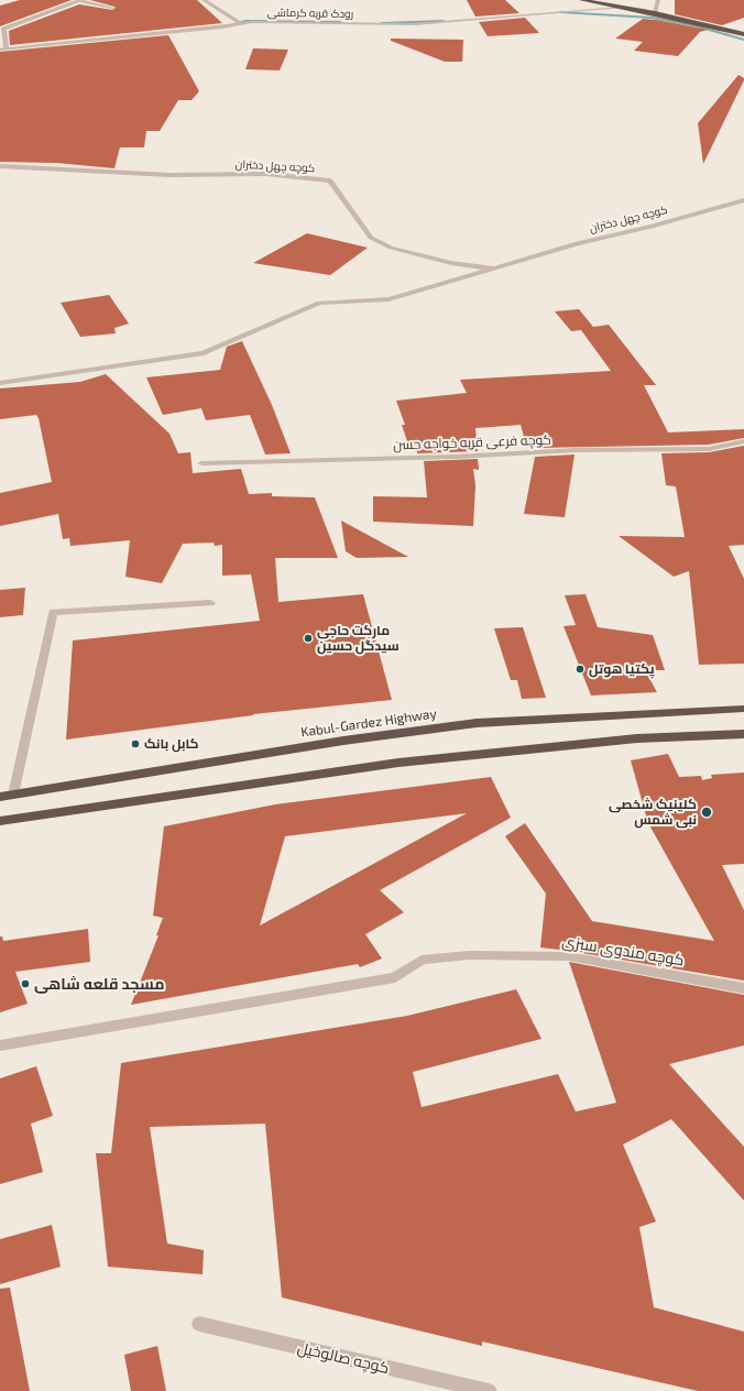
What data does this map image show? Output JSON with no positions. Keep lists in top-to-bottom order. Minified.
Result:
{"streets":{"highway":["Kabul-Gardez Highway"],"street":["رودک قریه کرماشی","کوچه چهل دختران","کوچه فرعی قریه خواجه حسن","کوچه مندوی سبزی","کوچه صالوخیل"]},"places":["مارکت حاجی سیدگل حسین","پکتیا هوتل","کابل بانک","کلینیک شخصی نبی شمس","مسجد قلعه شاهی"]}
